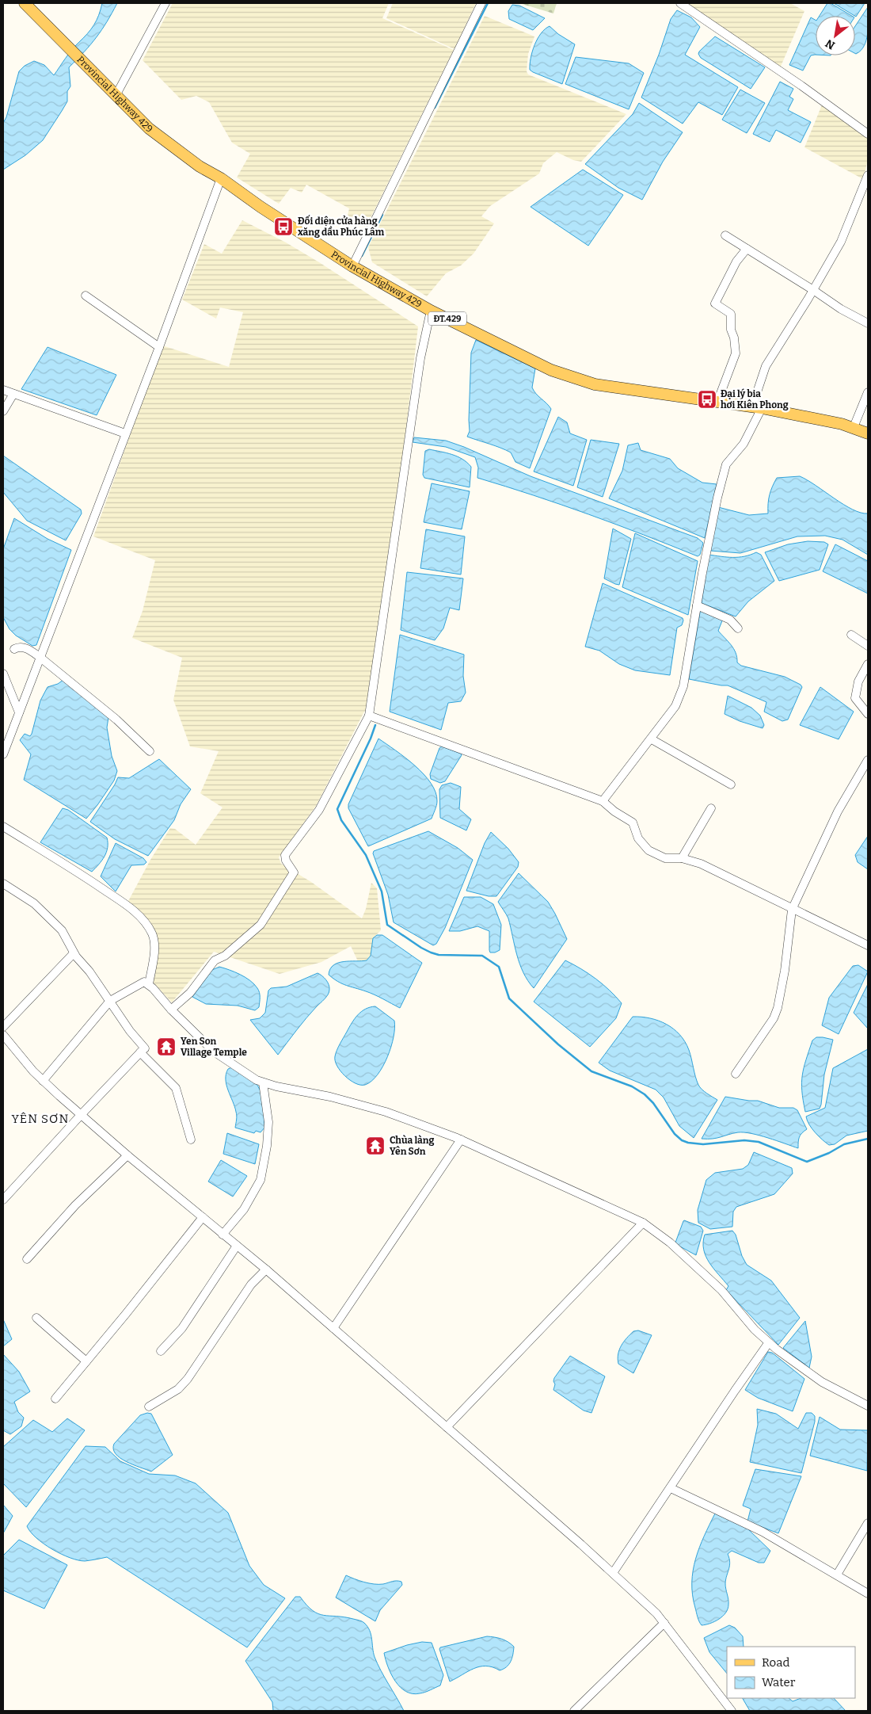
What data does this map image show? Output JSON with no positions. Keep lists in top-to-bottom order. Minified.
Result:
{"streets":{"main road":["Provincial Highway 429","ĐT.429"]},"districts":["YÊN SƠN"],"places":{"bus stop":["Đối diện cửa hàng xăng dầu Phúc Lâm","Đại lý bia hơi Kiên Phong"],"temple":["Yen Son Village Temple","Chùa làng Yên Sơn"]},"legend":["Road","Water"],"north":"bottom left"}
